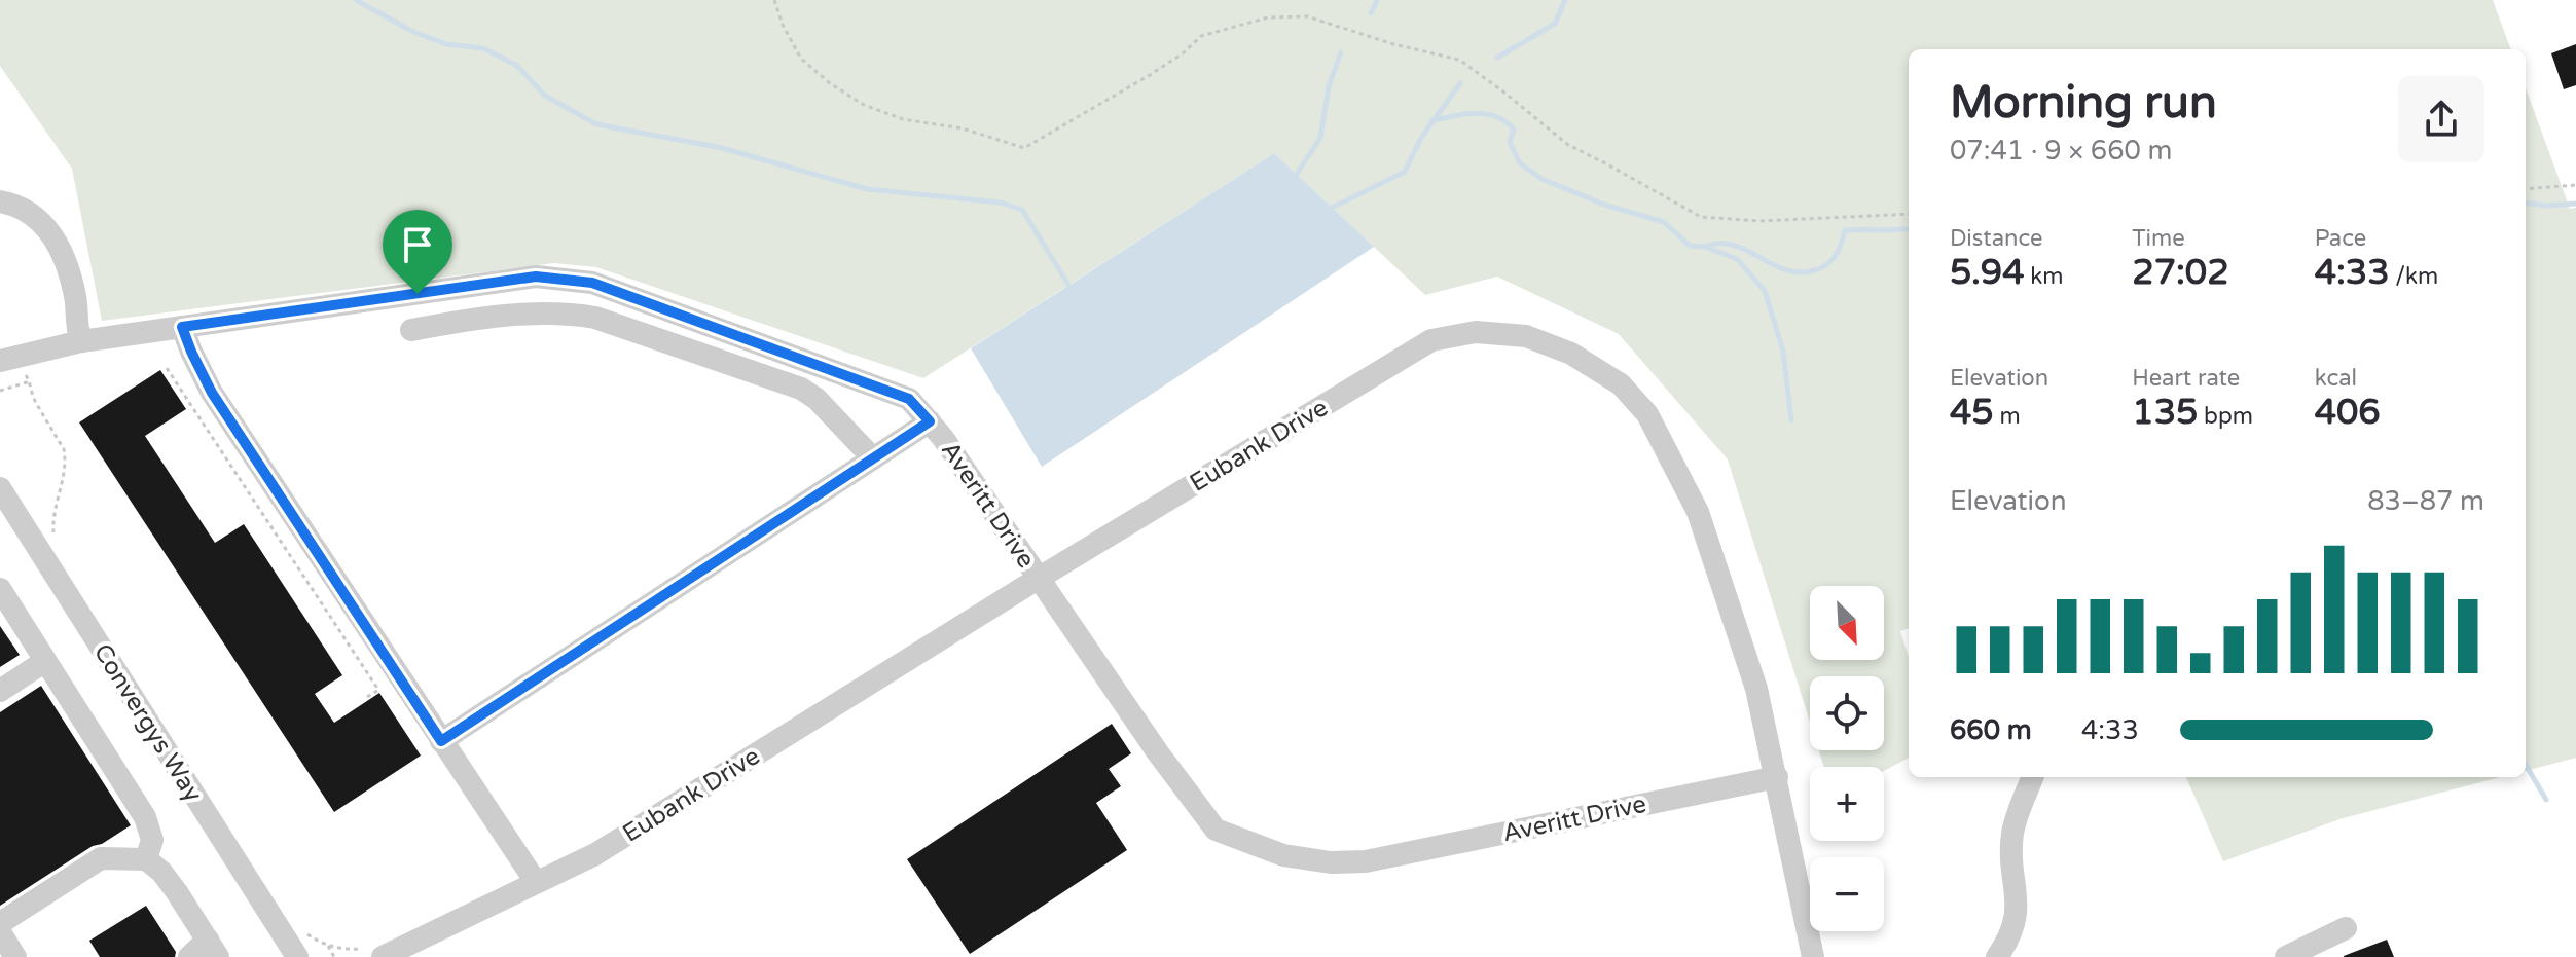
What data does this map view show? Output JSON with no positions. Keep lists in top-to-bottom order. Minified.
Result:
{"streets":{"street":["Eubank Drive","Averitt Drive","Convergys Way"]},"crossings":[["Eubank Drive","Averitt Drive"]],"north":"bottom right","page":{"heading":["Morning run","07:41 · 9 × 660 m"],"stats":[["Distance","5.94 km"],["Time","27:02"],["Pace","4:33 /km"],["Elevation","45 m"],["Heart rate","135 bpm"],["kcal","406"]],"chart":["Elevation","83–87 m"],"map_buttons":["+","−"],"list":[{"name":"660 m","note":"4:33"}]}}
